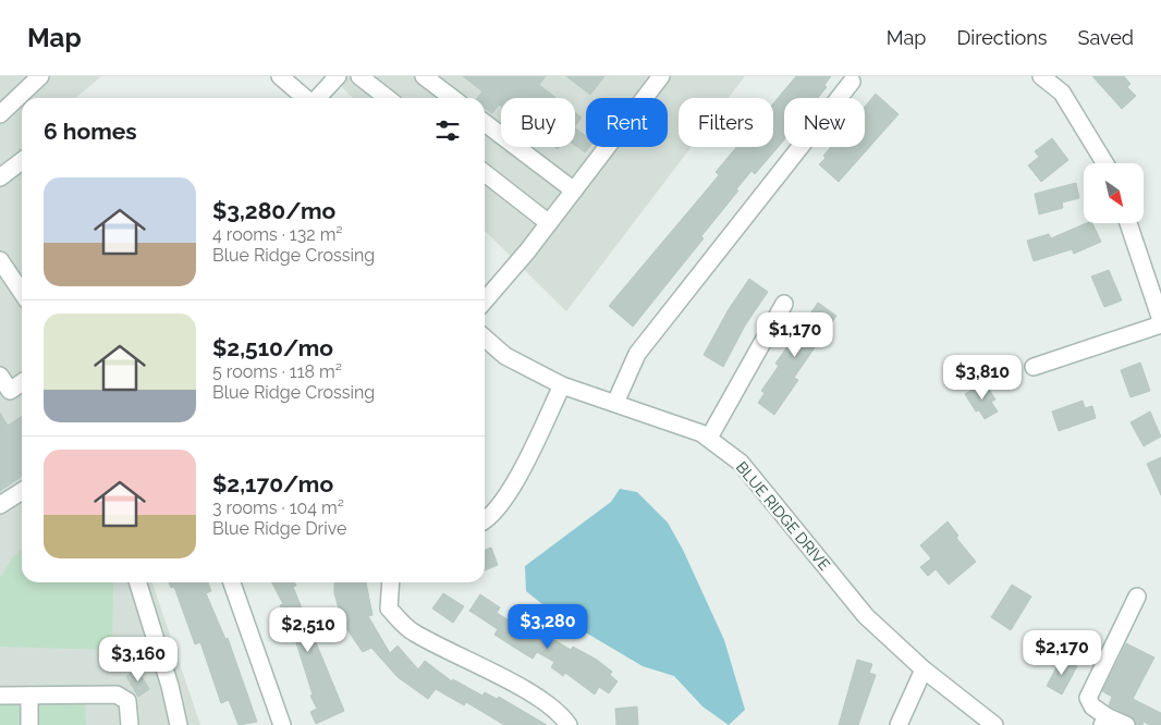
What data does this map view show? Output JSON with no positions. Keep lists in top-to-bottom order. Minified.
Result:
{"streets":{"street":["BLUE RIDGE DRIVE"]},"north":"bottom right","page":{"header":"Map","nav":["Map","Directions","Saved"],"chip":["Buy","Rent","Filters","New"],"heading":"6 homes","list":[{"name":"$3,280/mo","note":"4 rooms · 132 m² · Blue Ridge Crossing"},{"name":"$2,510/mo","note":"5 rooms · 118 m² · Blue Ridge Crossing"},{"name":"$2,170/mo","note":"3 rooms · 104 m² · Blue Ridge Drive"}],"price":["$1,170","$3,810","$3,280","$2,510","$2,170","$3,160"]}}
